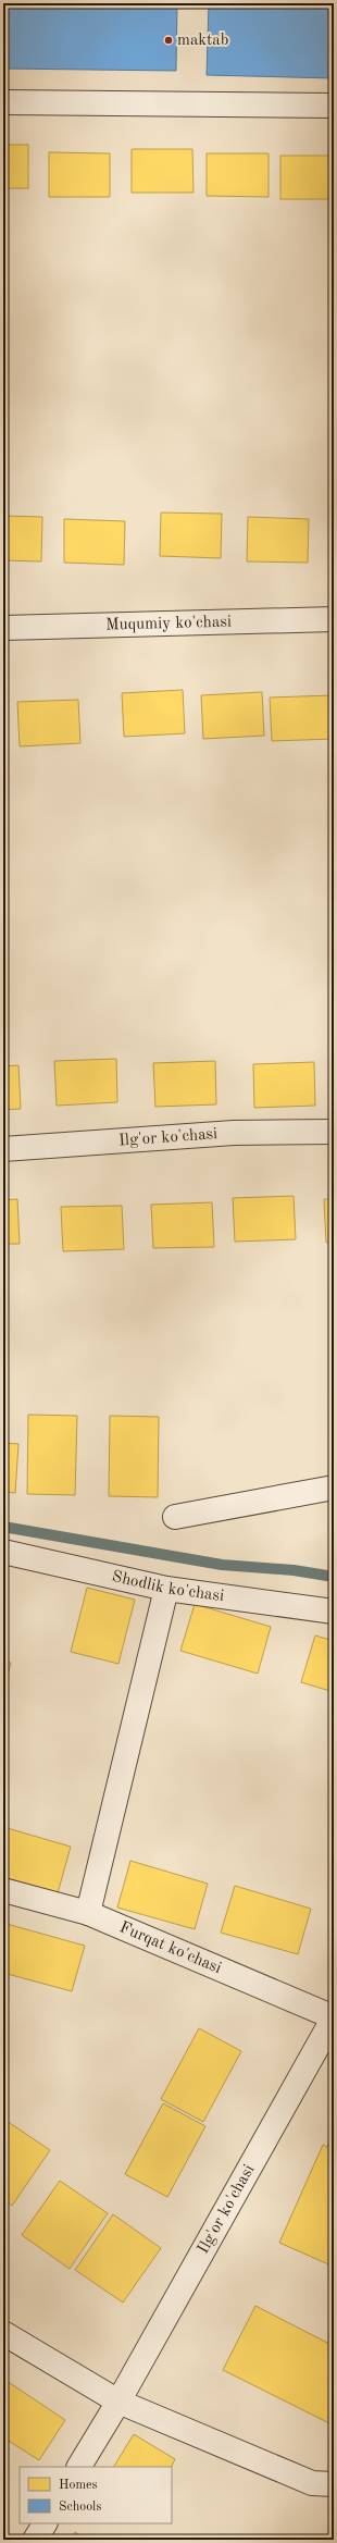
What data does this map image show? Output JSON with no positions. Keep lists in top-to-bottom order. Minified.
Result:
{"streets":{"street":["Muqumiy ko'chasi","Ilg'or ko'chasi","Shodlik ko'chasi","Furqat ko'chasi"]},"crossings":[["Ilg'or ko'chasi","Furqat ko'chasi"]],"places":["maktab"],"legend":["Homes","Schools"]}
